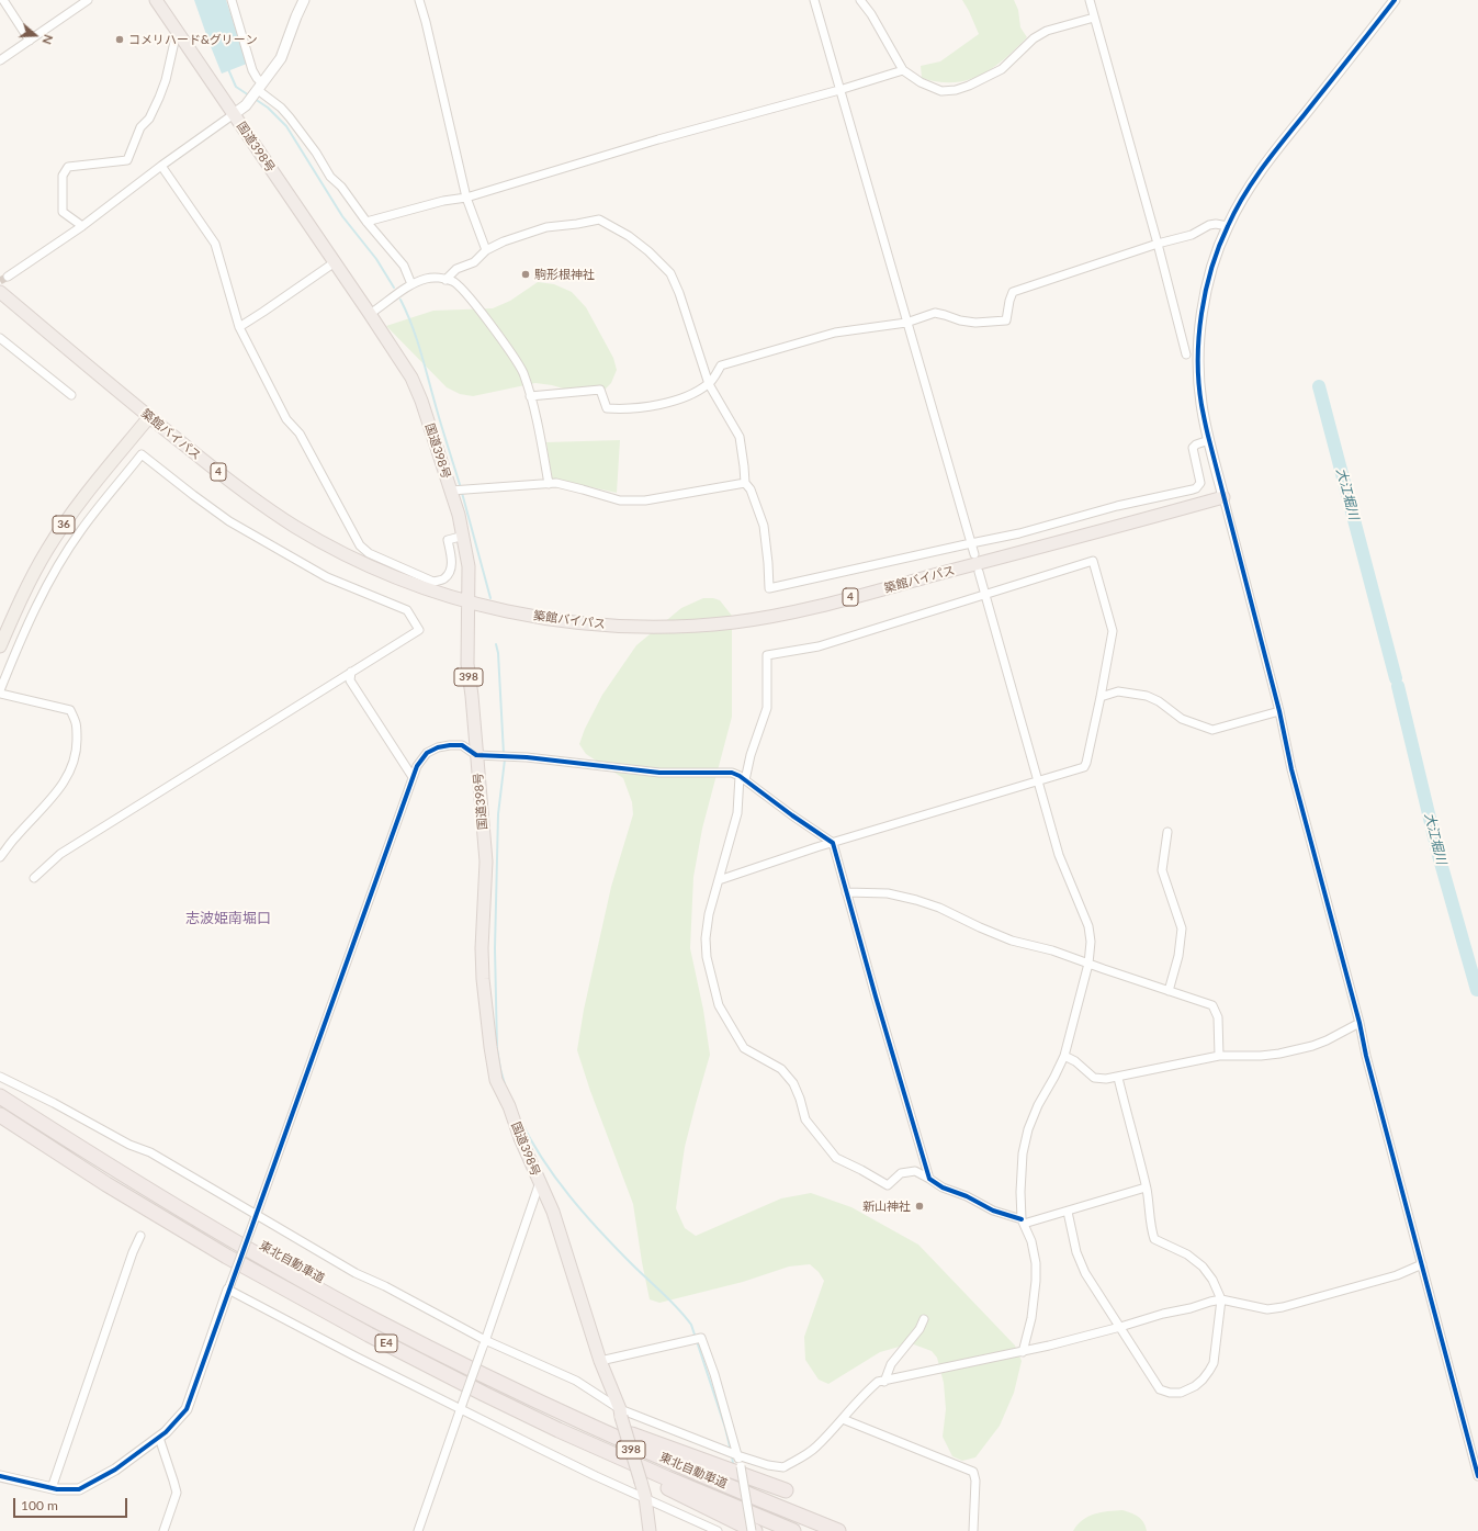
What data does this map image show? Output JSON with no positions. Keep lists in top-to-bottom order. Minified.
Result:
{"streets":{"highway":["国道398号","築館バイパス","4","398","東北自動車道","E4"],"main road":["36"]},"crossings":[["国道398号","築館バイパス"],["築館バイパス","36"]],"districts":["志波姫南堀口"],"water":["大江堀川"],"places":["コメリハード&グリーン","駒形根神社","新山神社"],"scale_bar":"100 m","north":"right"}
